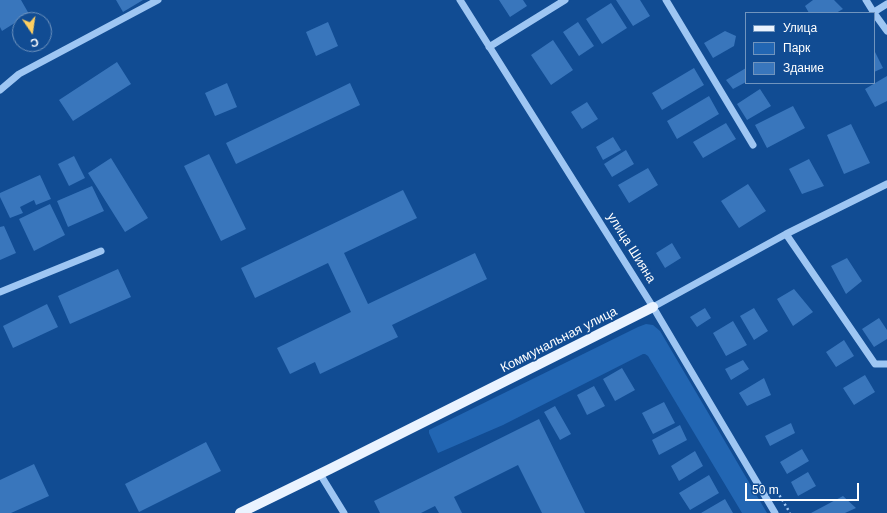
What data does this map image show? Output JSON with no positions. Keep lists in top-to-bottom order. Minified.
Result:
{"streets":{"main road":["Коммунальная улица"],"street":["улица Шияна"]},"crossings":[["улица Шияна","Коммунальная улица"]],"legend":["Улица","Парк","Здание"],"scale_bar":"50 m","north":"bottom"}
